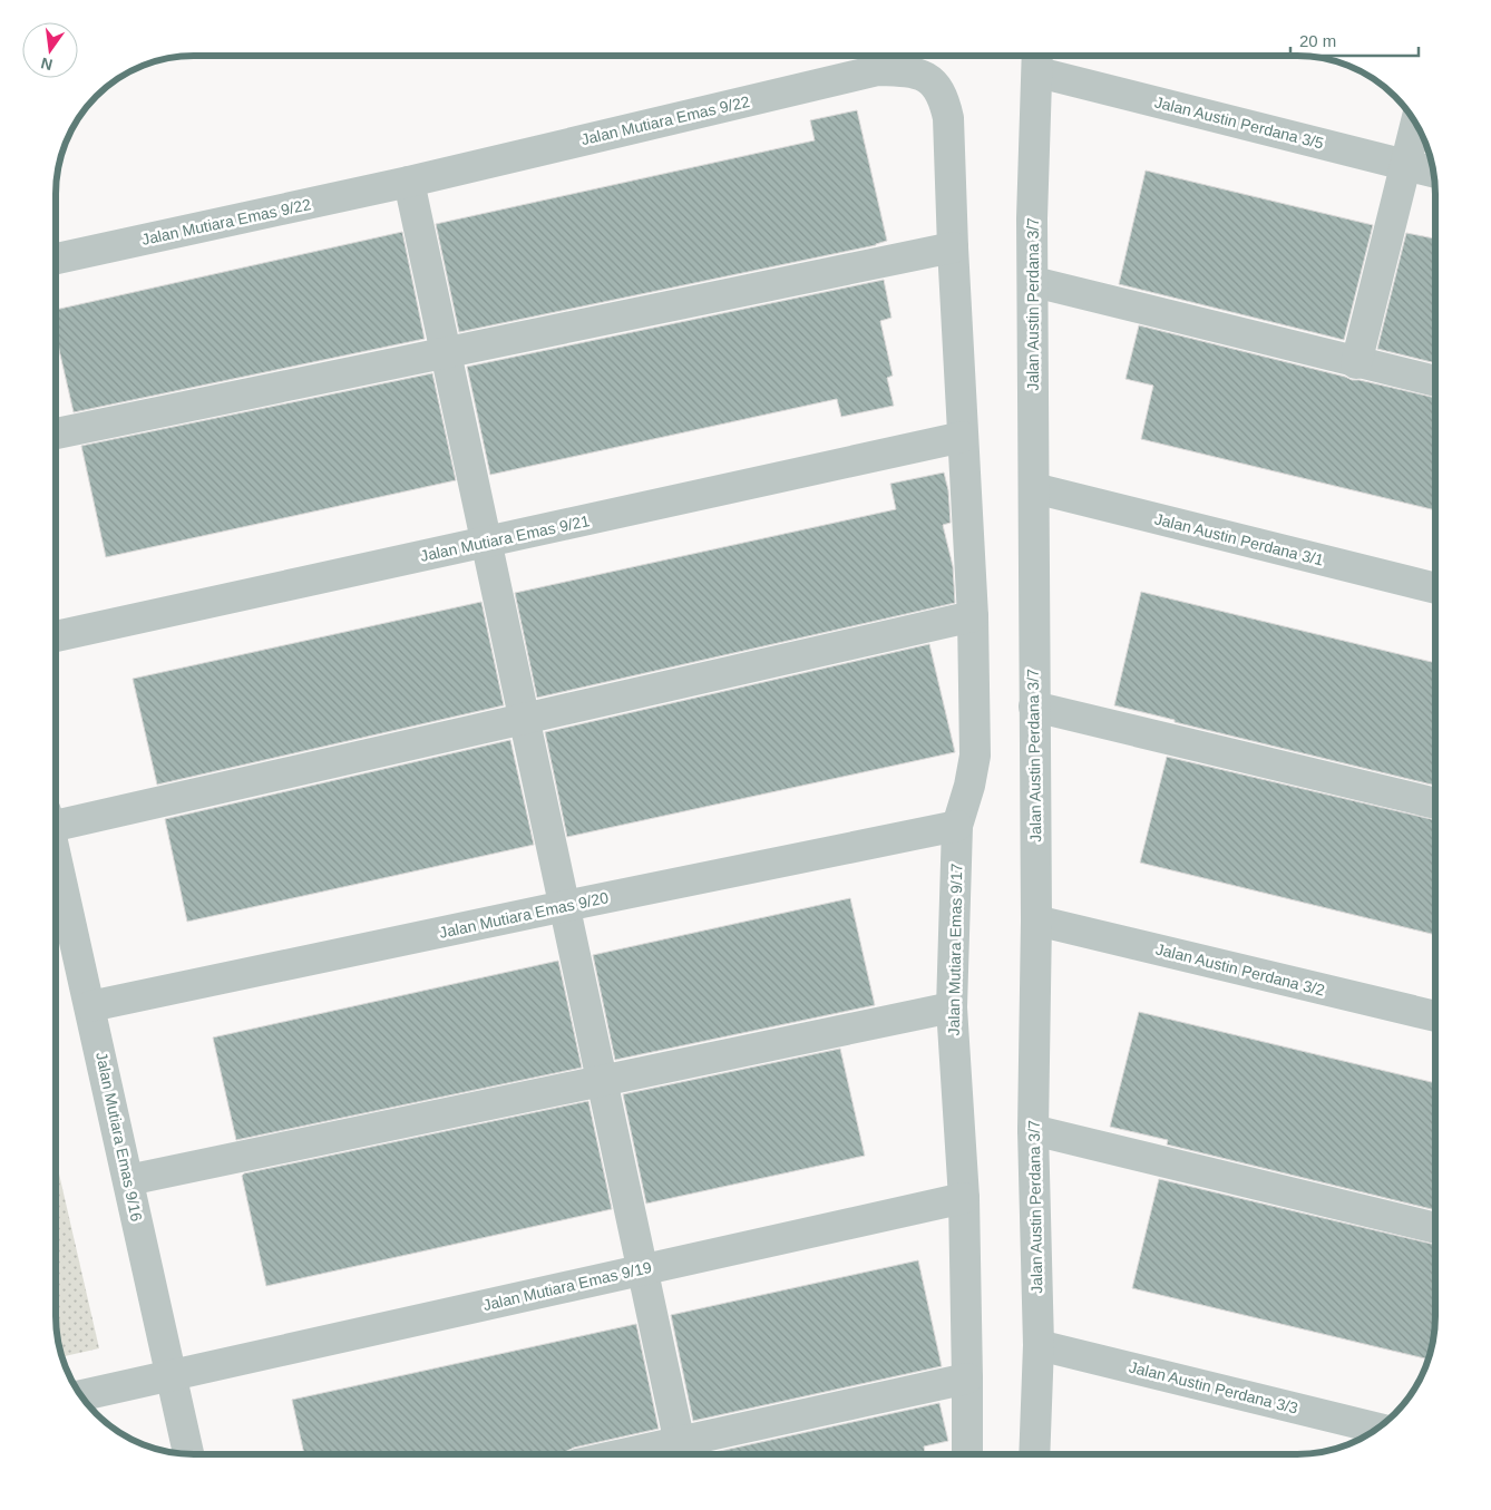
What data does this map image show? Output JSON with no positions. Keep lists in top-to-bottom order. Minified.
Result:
{"streets":{"street":["Jalan Mutiara Emas 9/22","Jalan Austin Perdana 3/5","Jalan Austin Perdana 3/7","Jalan Mutiara Emas 9/21","Jalan Austin Perdana 3/1","Jalan Mutiara Emas 9/20","Jalan Mutiara Emas 9/17","Jalan Austin Perdana 3/2","Jalan Mutiara Emas 9/16","Jalan Mutiara Emas 9/19","Jalan Austin Perdana 3/3"]},"crossings":[["Jalan Mutiara Emas 9/22","Jalan Mutiara Emas 9/21"],["Jalan Mutiara Emas 9/22","Jalan Mutiara Emas 9/17"],["Jalan Austin Perdana 3/5","Jalan Austin Perdana 3/7"],["Jalan Austin Perdana 3/7","Jalan Austin Perdana 3/1"],["Jalan Austin Perdana 3/7","Jalan Austin Perdana 3/2"],["Jalan Austin Perdana 3/7","Jalan Austin Perdana 3/3"],["Jalan Mutiara Emas 9/21","Jalan Mutiara Emas 9/17"],["Jalan Mutiara Emas 9/20","Jalan Mutiara Emas 9/17"],["Jalan Mutiara Emas 9/20","Jalan Mutiara Emas 9/16"],["Jalan Mutiara Emas 9/17","Jalan Mutiara Emas 9/19"],["Jalan Mutiara Emas 9/16","Jalan Mutiara Emas 9/19"]],"scale_bar":"20 m","north":"bottom"}
